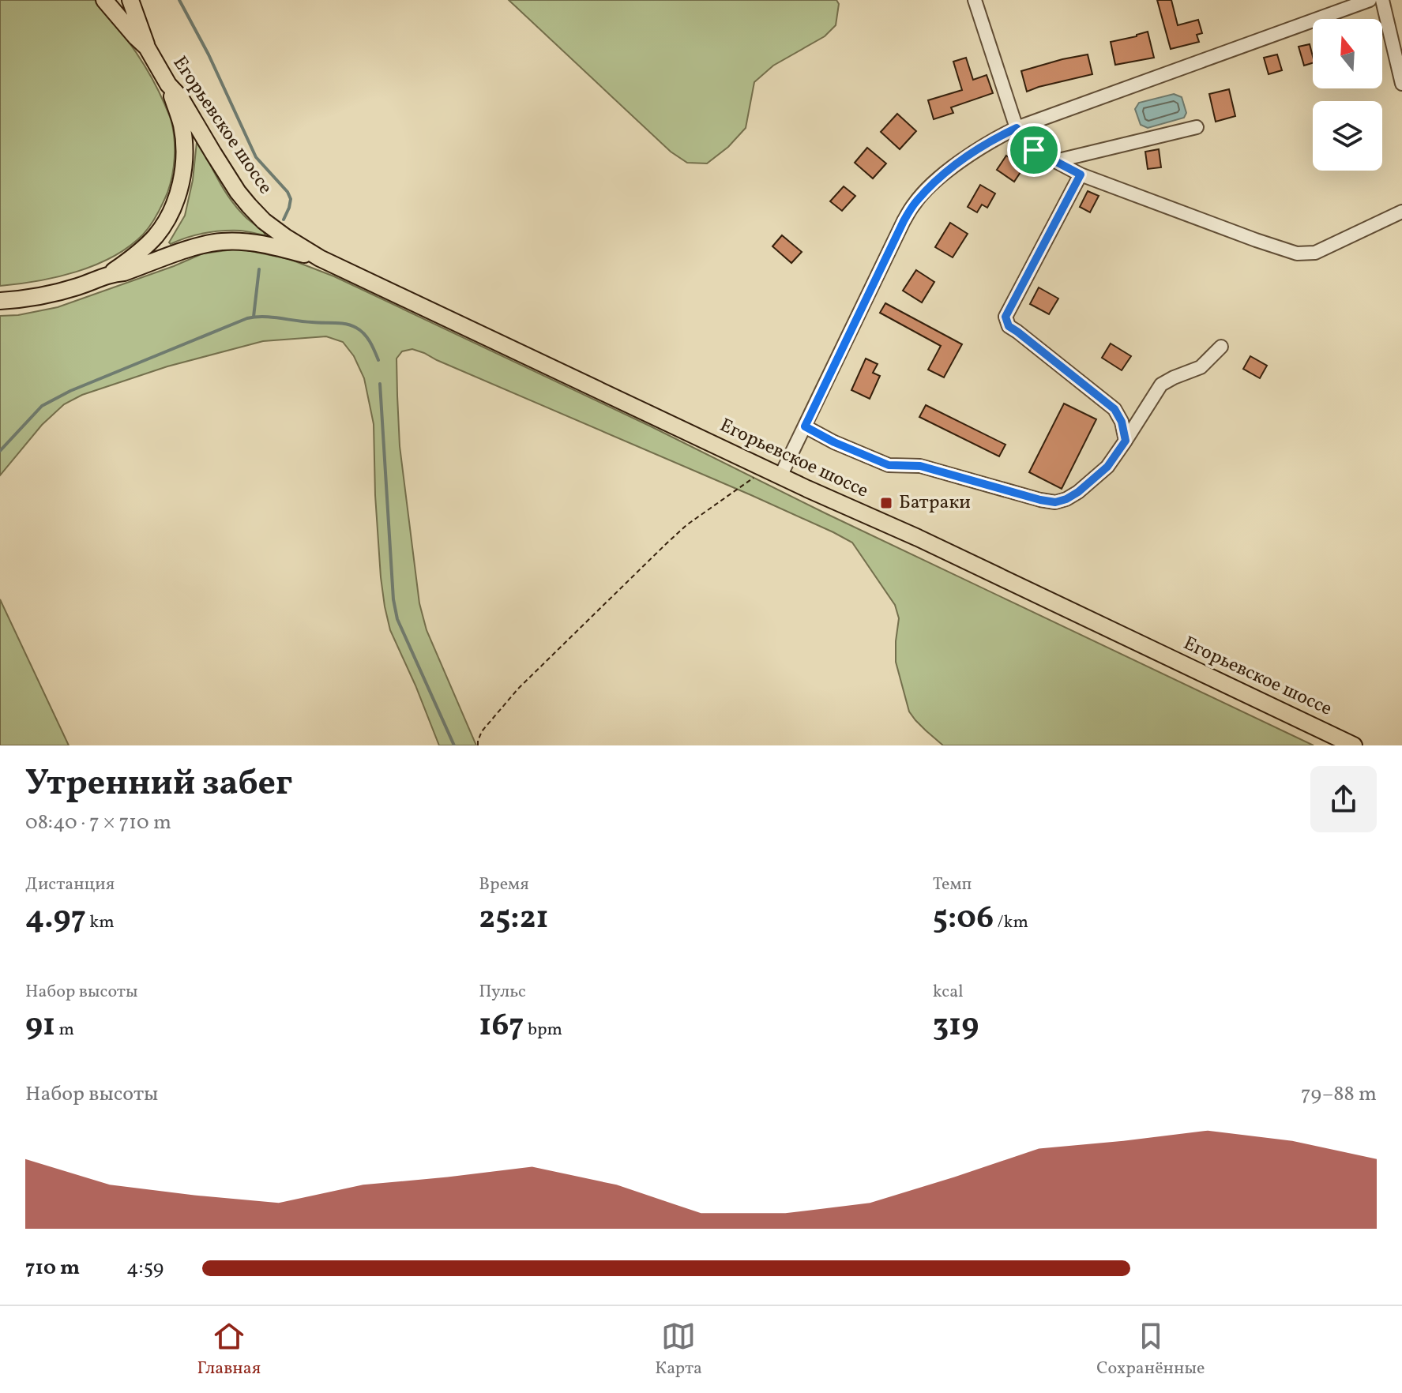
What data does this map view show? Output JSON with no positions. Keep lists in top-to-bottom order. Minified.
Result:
{"streets":{"main road":["Егорьевское шоссе"]},"places":{"transit":["Батраки"]},"north":"top","page":{"heading":["Утренний забег","08:40 · 7 × 710 m"],"stats":[["Дистанция","4.97 km"],["Время","25:21"],["Темп","5:06 /km"],["Набор высоты","91 m"],["Пульс","167 bpm"],["kcal","319"]],"chart":["Набор высоты","79–88 m"],"list":[{"name":"710 m","note":"4:59"}],"tabs":["Главная","Карта","Сохранённые"]}}
